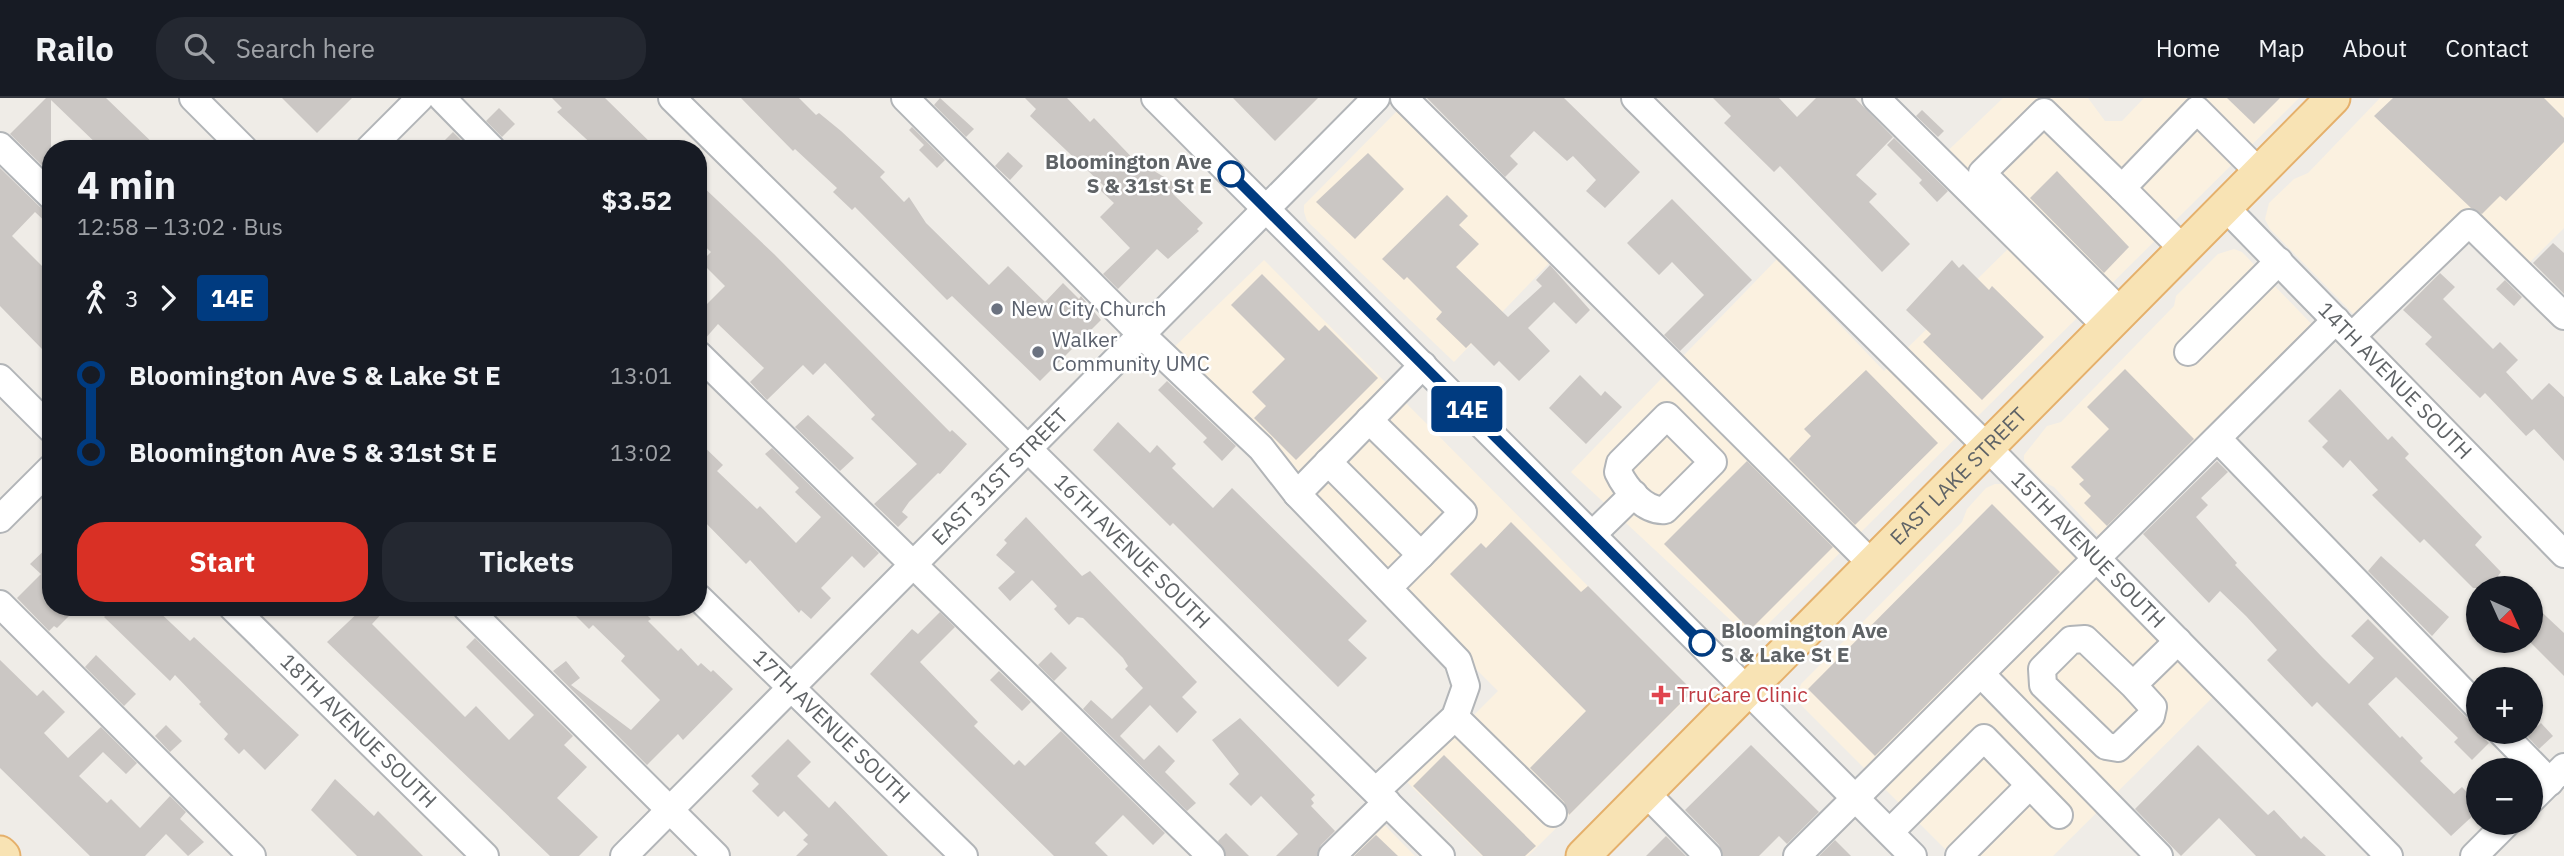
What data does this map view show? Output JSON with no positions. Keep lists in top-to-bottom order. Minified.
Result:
{"streets":{"main road":["EAST LAKE STREET"],"street":["14TH AVENUE SOUTH","EAST 31ST STREET","16TH AVENUE SOUTH","15TH AVENUE SOUTH","17TH AVENUE SOUTH","18TH AVENUE SOUTH"]},"crossings":[["14TH AVENUE SOUTH","EAST LAKE STREET"],["EAST LAKE STREET","15TH AVENUE SOUTH"],["EAST 31ST STREET","16TH AVENUE SOUTH"],["EAST 31ST STREET","17TH AVENUE SOUTH"]],"places":{"other":["Bloomington Ave S & 31st St E","New City Church","Walker Community UMC","Bloomington Ave S & Lake St E"],"health":["TruCare Clinic"]},"lines":["bus line 14E"],"north":"bottom right","page":{"header":"Railo","search":"Search here","nav":["Home","Map","About","Contact"],"on_map":"14E","heading":["4 min","12:58 – 13:02 · Bus","$3.52"],"legs":["3","14E"],"list":[{"name":"Bloomington Ave S & Lake St E","value":"13:01"},{"name":"Bloomington Ave S & 31st St E","value":"13:02"}],"buttons":["Start","Tickets"],"map_buttons":["+","−"]}}
